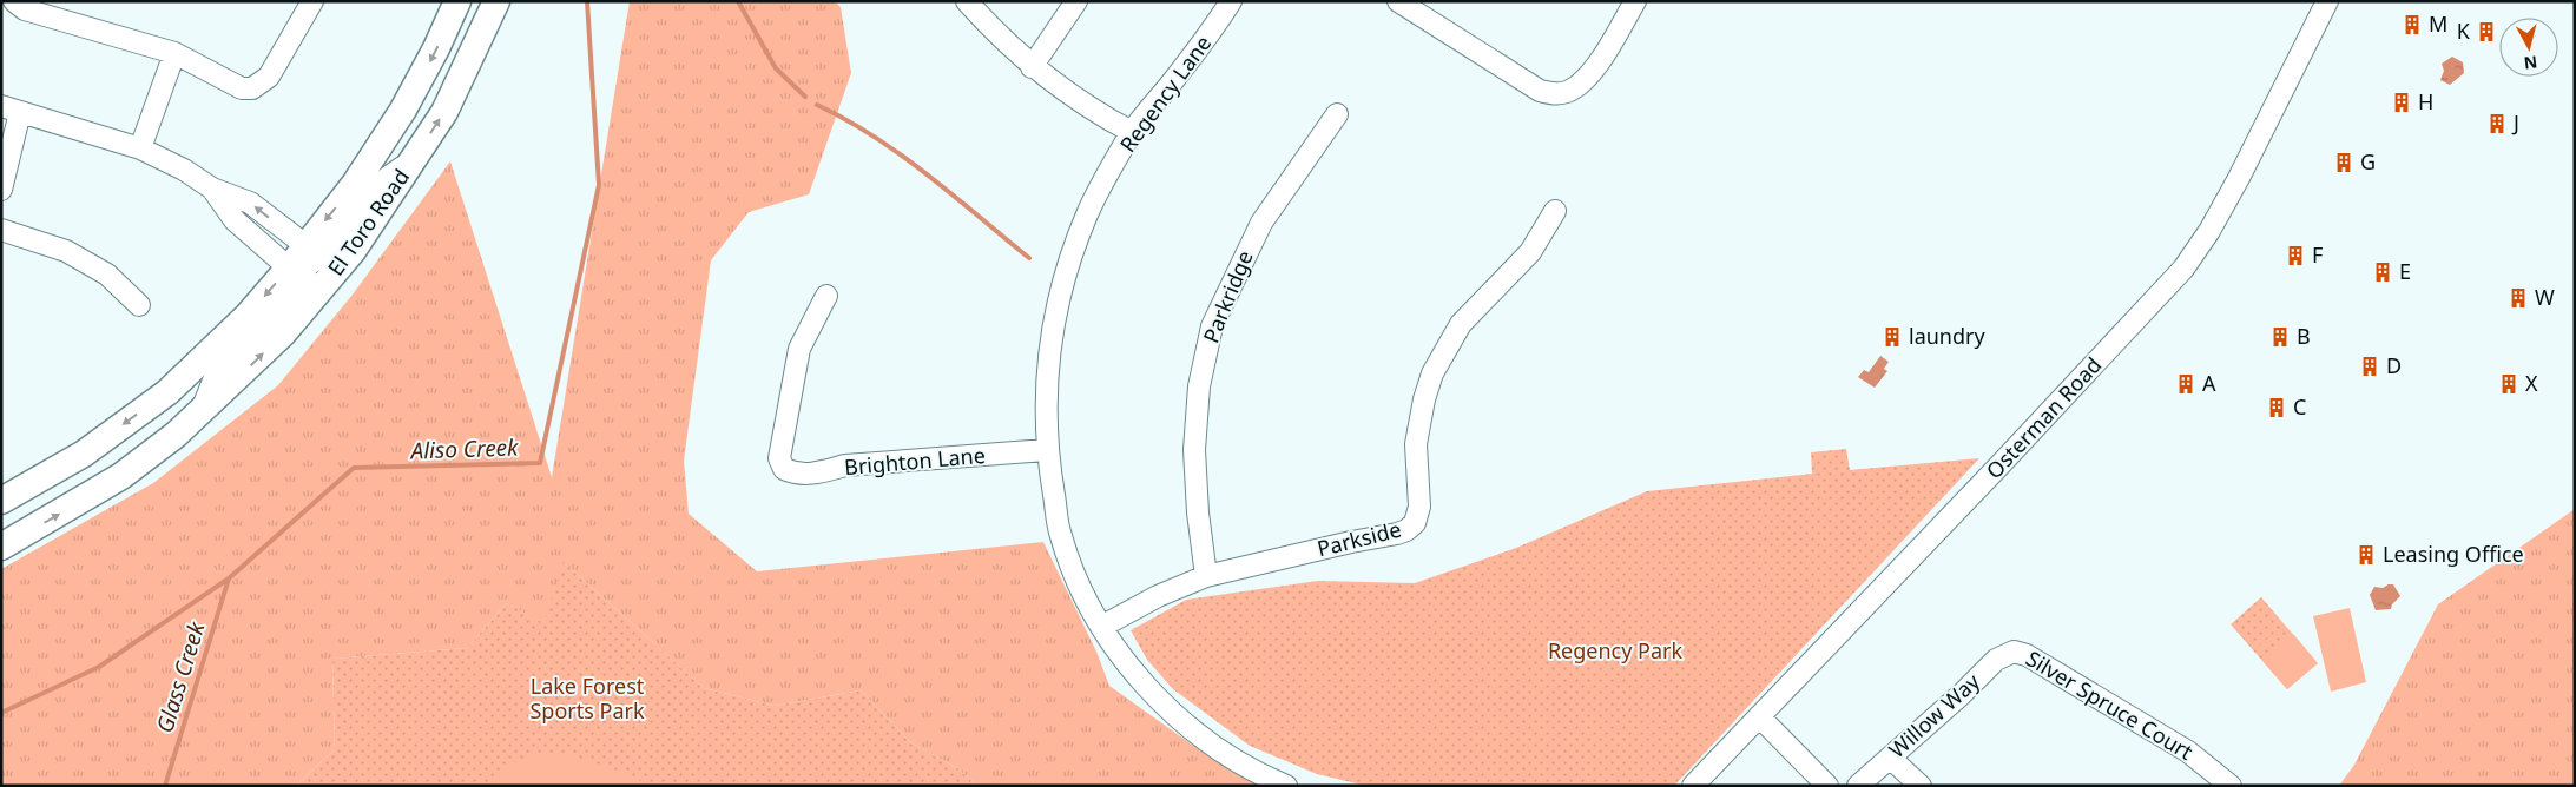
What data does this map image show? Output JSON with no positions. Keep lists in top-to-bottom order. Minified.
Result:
{"streets":{"main road":["El Toro Road"],"street":["Regency Lane","Parkridge","Osterman Road","Brighton Lane","Parkside","Silver Spruce Court","Willow Way"]},"crossings":[["Regency Lane","Brighton Lane"],["Regency Lane","Parkside"],["Parkridge","Parkside"],["Silver Spruce Court","Willow Way"]],"water":["Aliso Creek","Glass Creek"],"parks":["Regency Park","Lake Forest Sports Park"],"places":{"building":["M","K","H","J","G","F","E","W","laundry","B","D","A","X","C","Leasing Office"]},"north":"bottom"}
